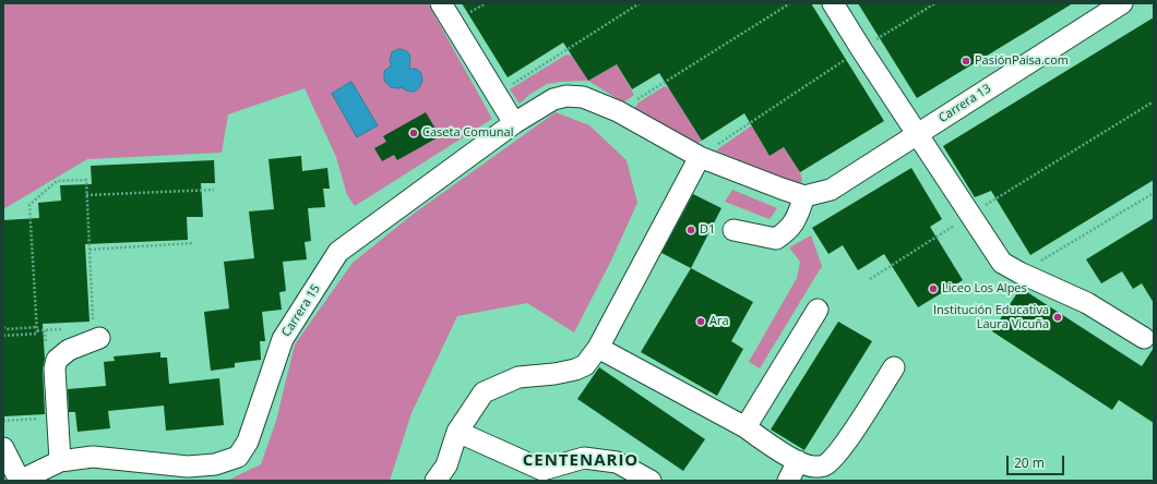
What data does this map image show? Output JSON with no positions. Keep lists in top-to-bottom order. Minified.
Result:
{"streets":{"street":["Carrera 13","Carrera 15"]},"districts":["CENTENARIO"],"places":["PasiónPaisa.com","Caseta Comunal","D1","Liceo Los Alpes","Institución Educativa Laura Vicuña","Ara"],"scale_bar":"20 m"}
